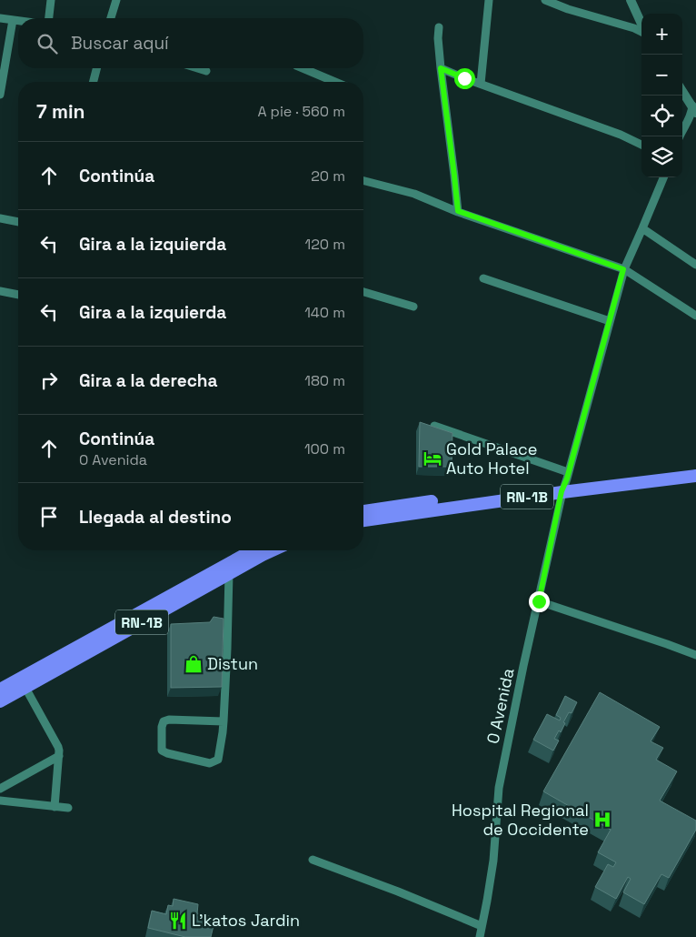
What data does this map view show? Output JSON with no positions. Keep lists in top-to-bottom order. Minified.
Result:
{"streets":{"highway":["RN-1B"],"street":["0 Avenida"]},"crossings":[["RN-1B","0 Avenida"]],"places":{"hotel":["Gold Palace Auto Hotel"],"shop":["Distun"],"hospital":["Hospital Regional de Occidente"],"restaurant":["L'katos Jardin"]},"page":{"map_buttons":["+","−"],"search":"Buscar aquí","heading":["7 min","A pie · 560 m"],"list":[["Continúa","20 m"],["Gira a la izquierda","120 m"],["Gira a la izquierda","140 m"],["Gira a la derecha","180 m"],["Continúa","0 Avenida","100 m"],"Llegada al destino"]}}
